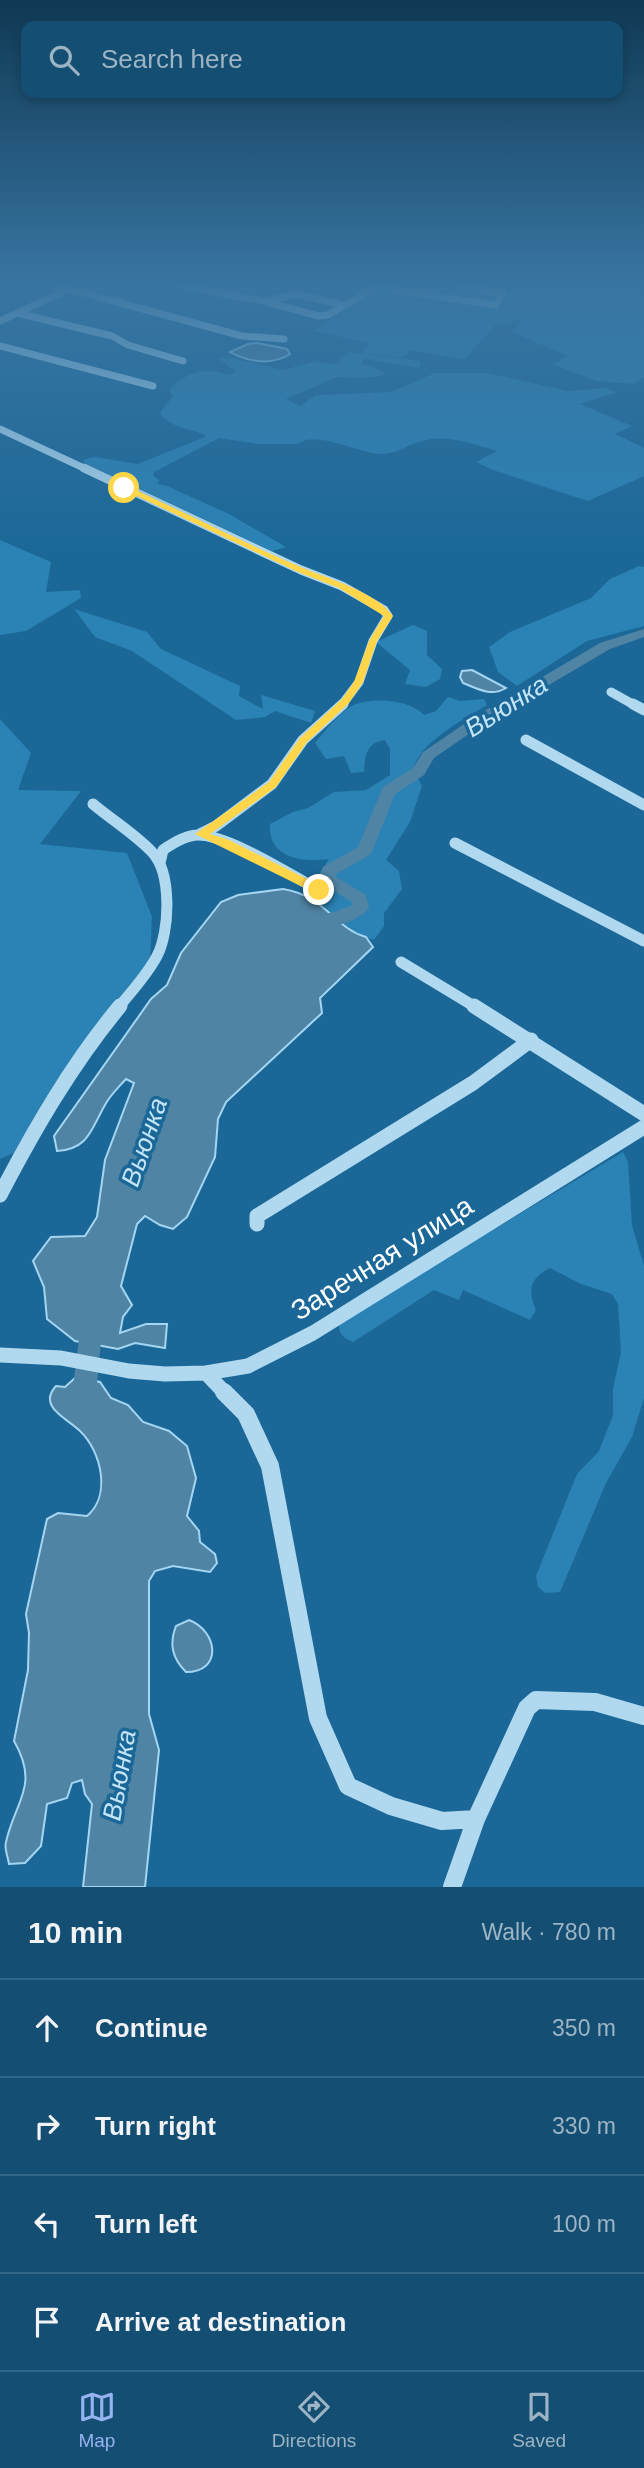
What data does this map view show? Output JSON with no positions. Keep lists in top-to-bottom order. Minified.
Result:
{"streets":{"street":["Заречная улица"]},"water":["Вьюнка"],"page":{"search":"Search here","heading":["10 min","Walk · 780 m"],"list":[["Continue","350 m"],["Turn right","330 m"],["Turn left","100 m"],"Arrive at destination"],"nav":["Map","Directions","Saved"]}}
